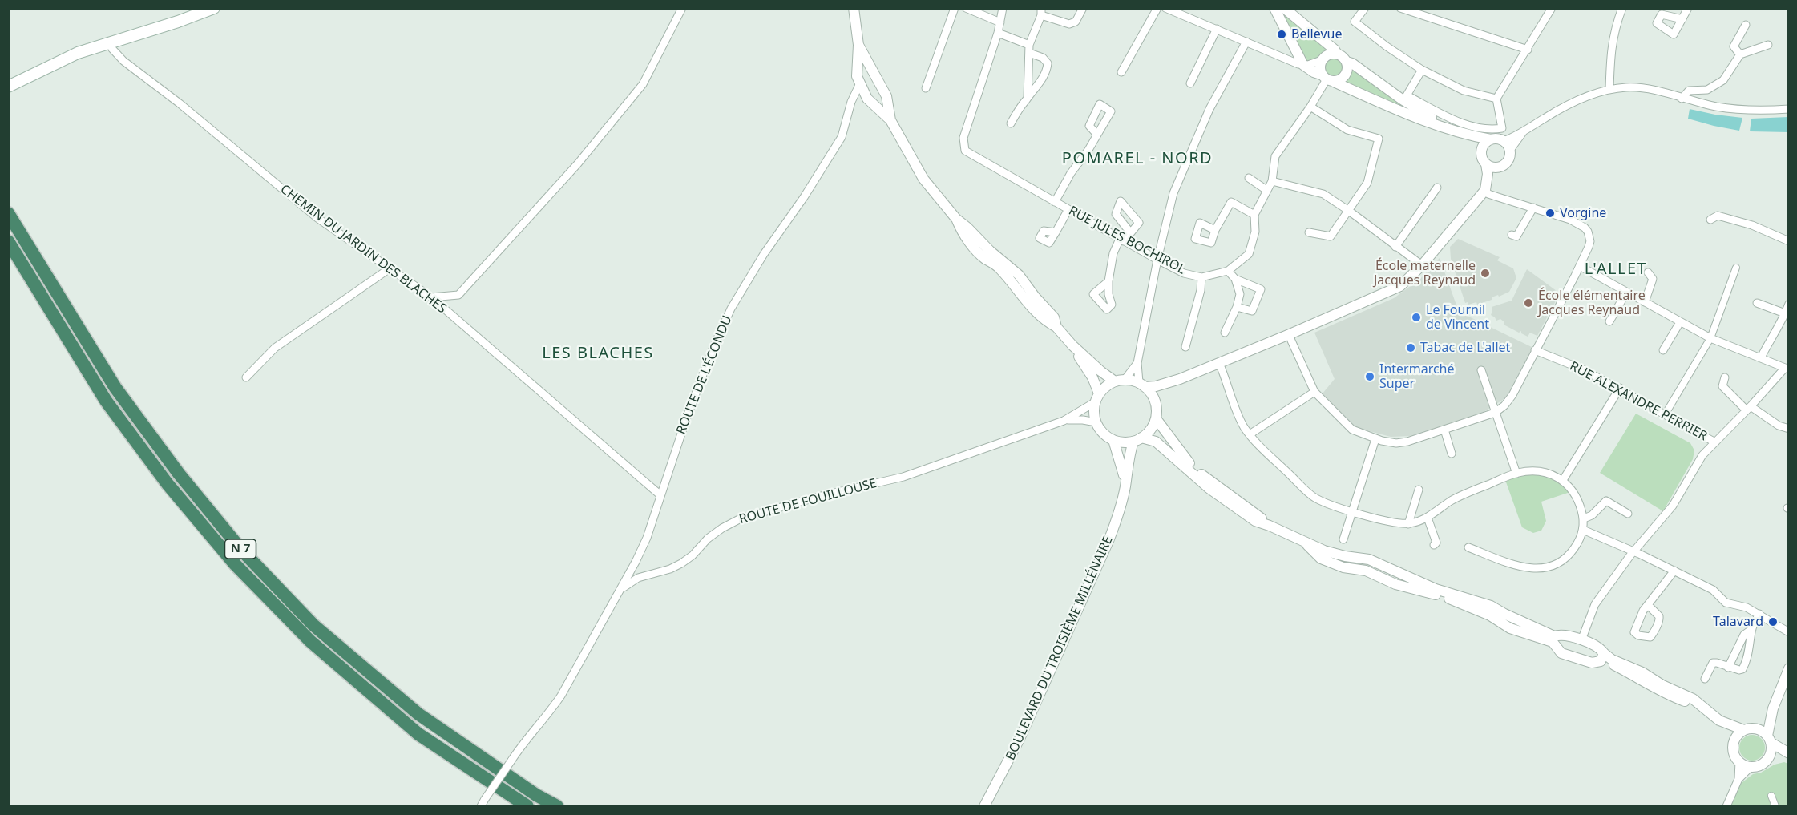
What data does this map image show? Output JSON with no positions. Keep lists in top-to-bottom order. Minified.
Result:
{"streets":{"highway":["N 7"],"street":["RUE JULES BOCHIROL","CHEMIN DU JARDIN DES BLACHES","ROUTE DE L'ÉCONDU","RUE ALEXANDRE PERRIER","ROUTE DE FOUILLOUSE","BOULEVARD DU TROISIÈME MILLÉNAIRE"]},"crossings":[["CHEMIN DU JARDIN DES BLACHES","ROUTE DE L'ÉCONDU"],["ROUTE DE L'ÉCONDU","ROUTE DE FOUILLOUSE"],["ROUTE DE FOUILLOUSE","BOULEVARD DU TROISIÈME MILLÉNAIRE"]],"districts":["POMAREL - NORD","L'ALLET","LES BLACHES"],"places":["Bellevue","Vorgine","École maternelle Jacques Reynaud","École élémentaire Jacques Reynaud","Le Fournil de Vincent","Tabac de L'allet","Intermarché Super","Talavard"]}
